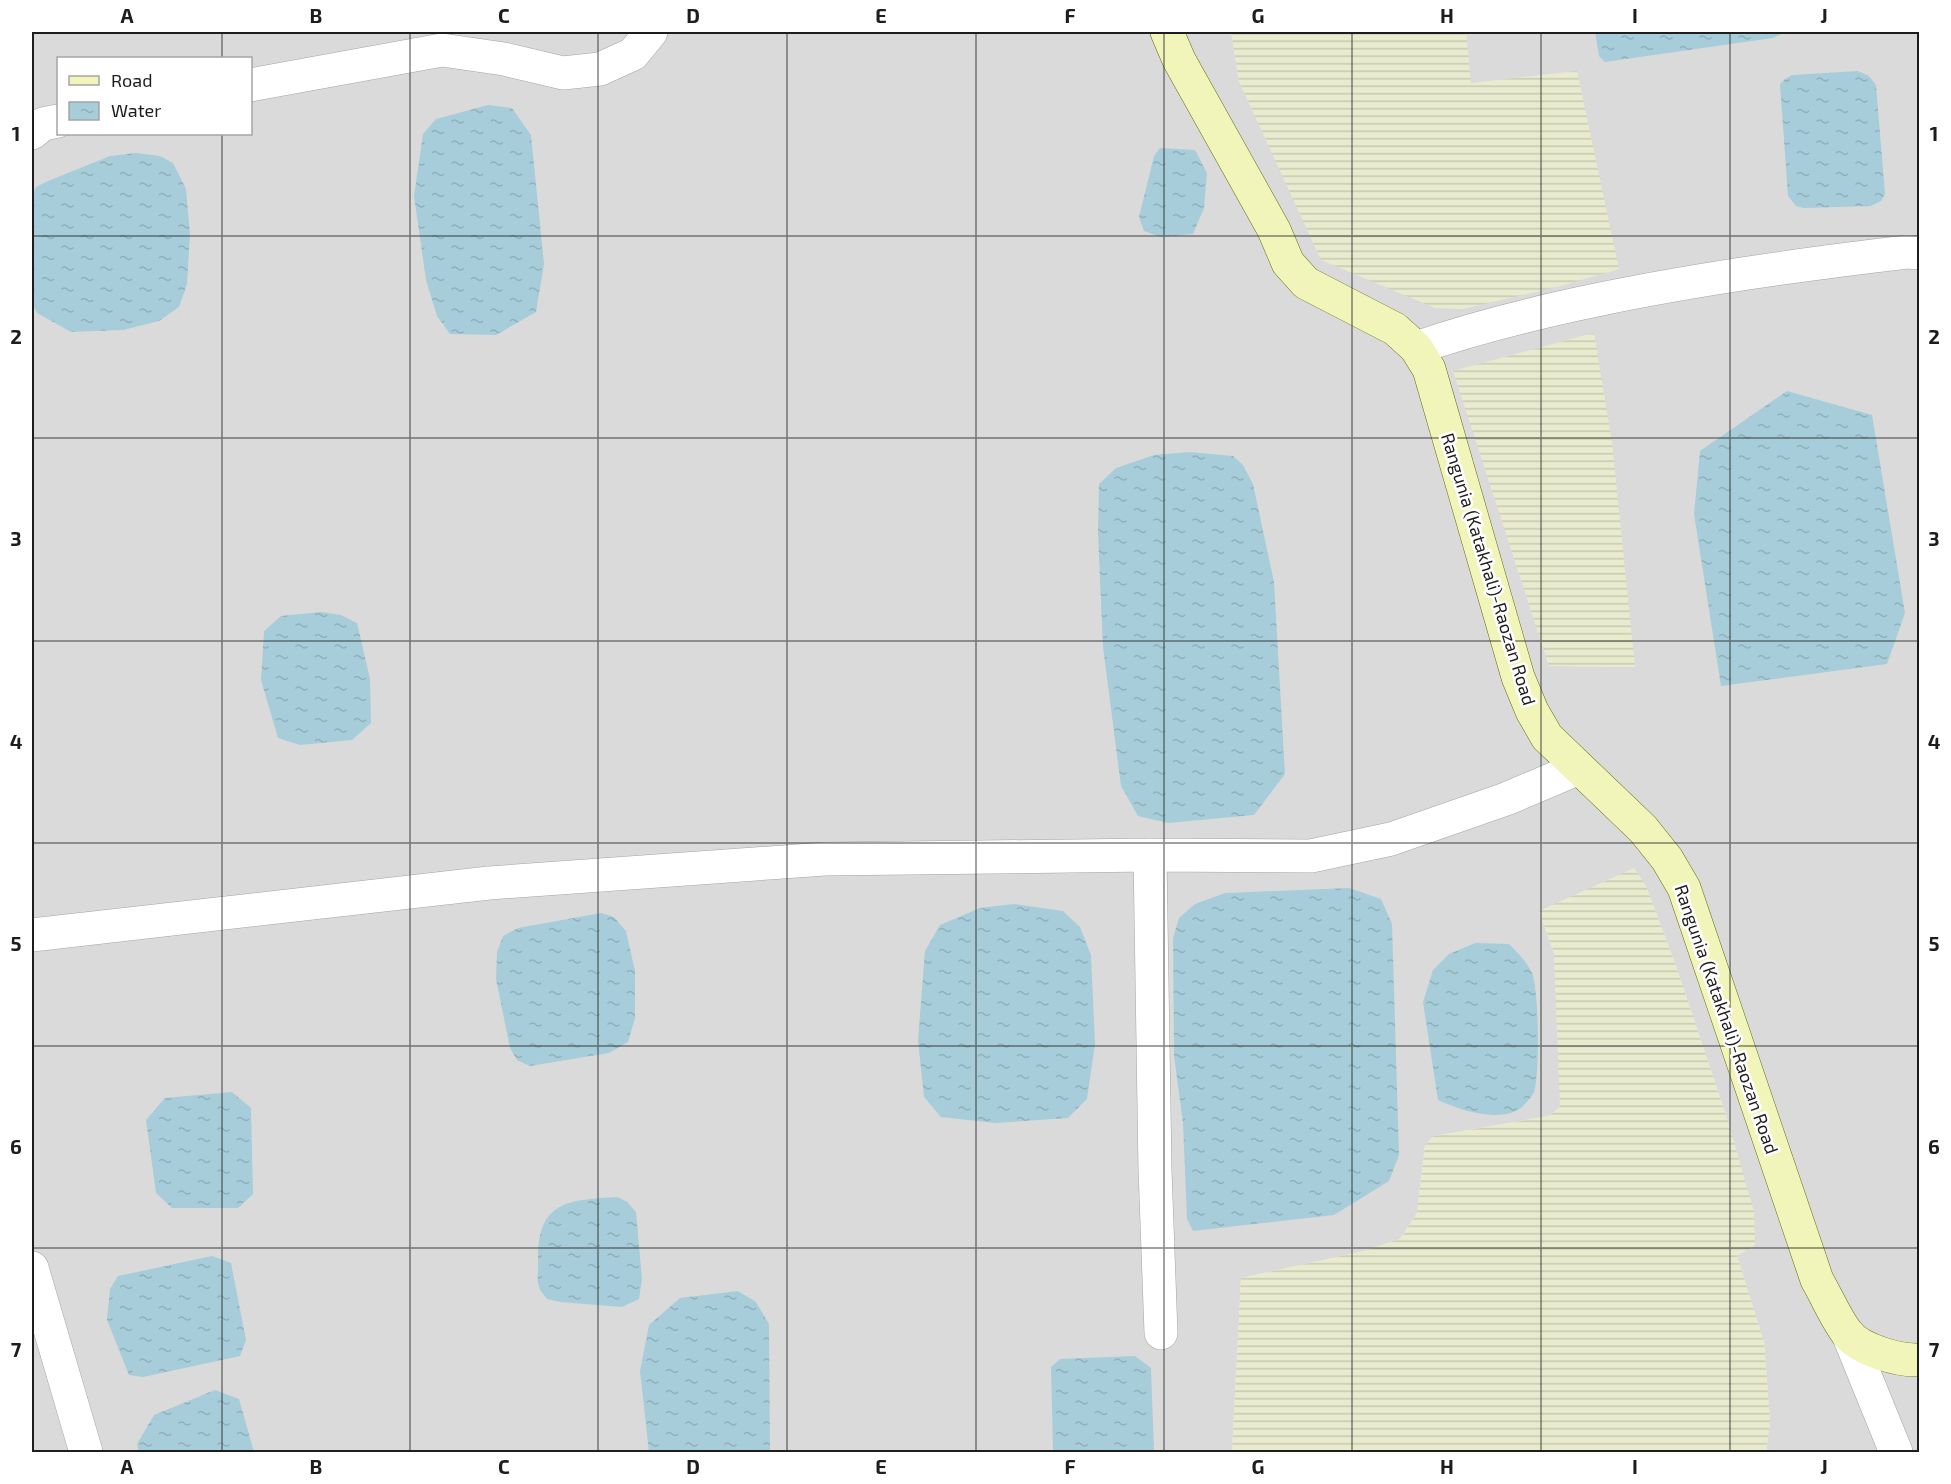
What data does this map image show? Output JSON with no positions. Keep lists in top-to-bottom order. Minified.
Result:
{"streets":{"main road":["Rangunia (Katakhali)-Raozan Road"]},"legend":["Road","Water"],"grid":{"columns":["A","B","C","D","E","F","G","H","I","J"],"rows":["1","2","3","4","5","6","7"]}}
